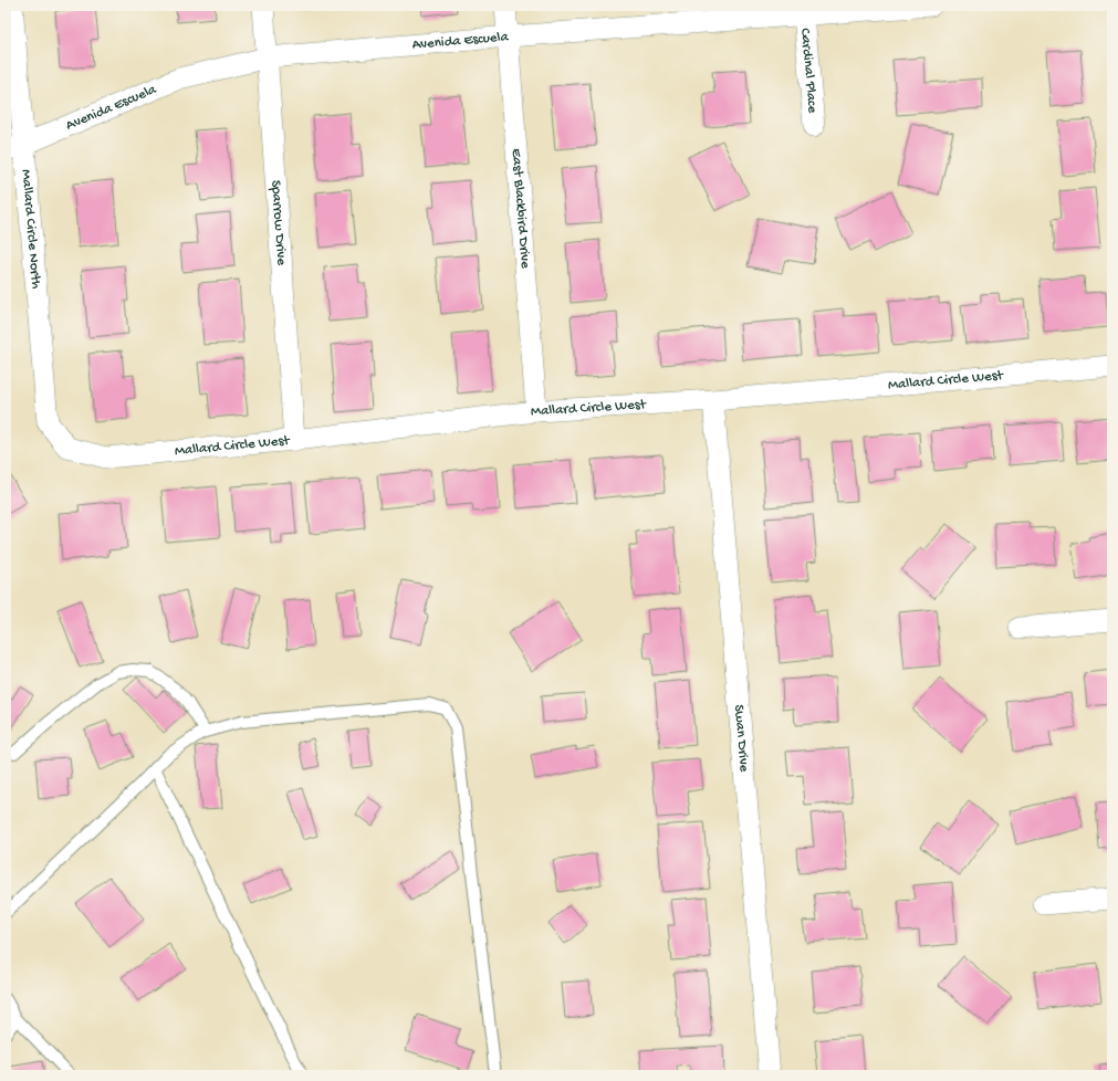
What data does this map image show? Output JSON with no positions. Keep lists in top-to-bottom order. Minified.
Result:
{"streets":{"street":["Avenida Escuela","Cardinal Place","East Blackbird Drive","Sparrow Drive","Mallard Circle North","Mallard Circle West","Swan Drive"]},"crossings":[["Avenida Escuela","Cardinal Place"],["Avenida Escuela","East Blackbird Drive"],["Avenida Escuela","Sparrow Drive"],["Avenida Escuela","Mallard Circle North"],["East Blackbird Drive","Mallard Circle West"],["Sparrow Drive","Mallard Circle West"],["Mallard Circle North","Mallard Circle West"],["Mallard Circle West","Swan Drive"]]}
